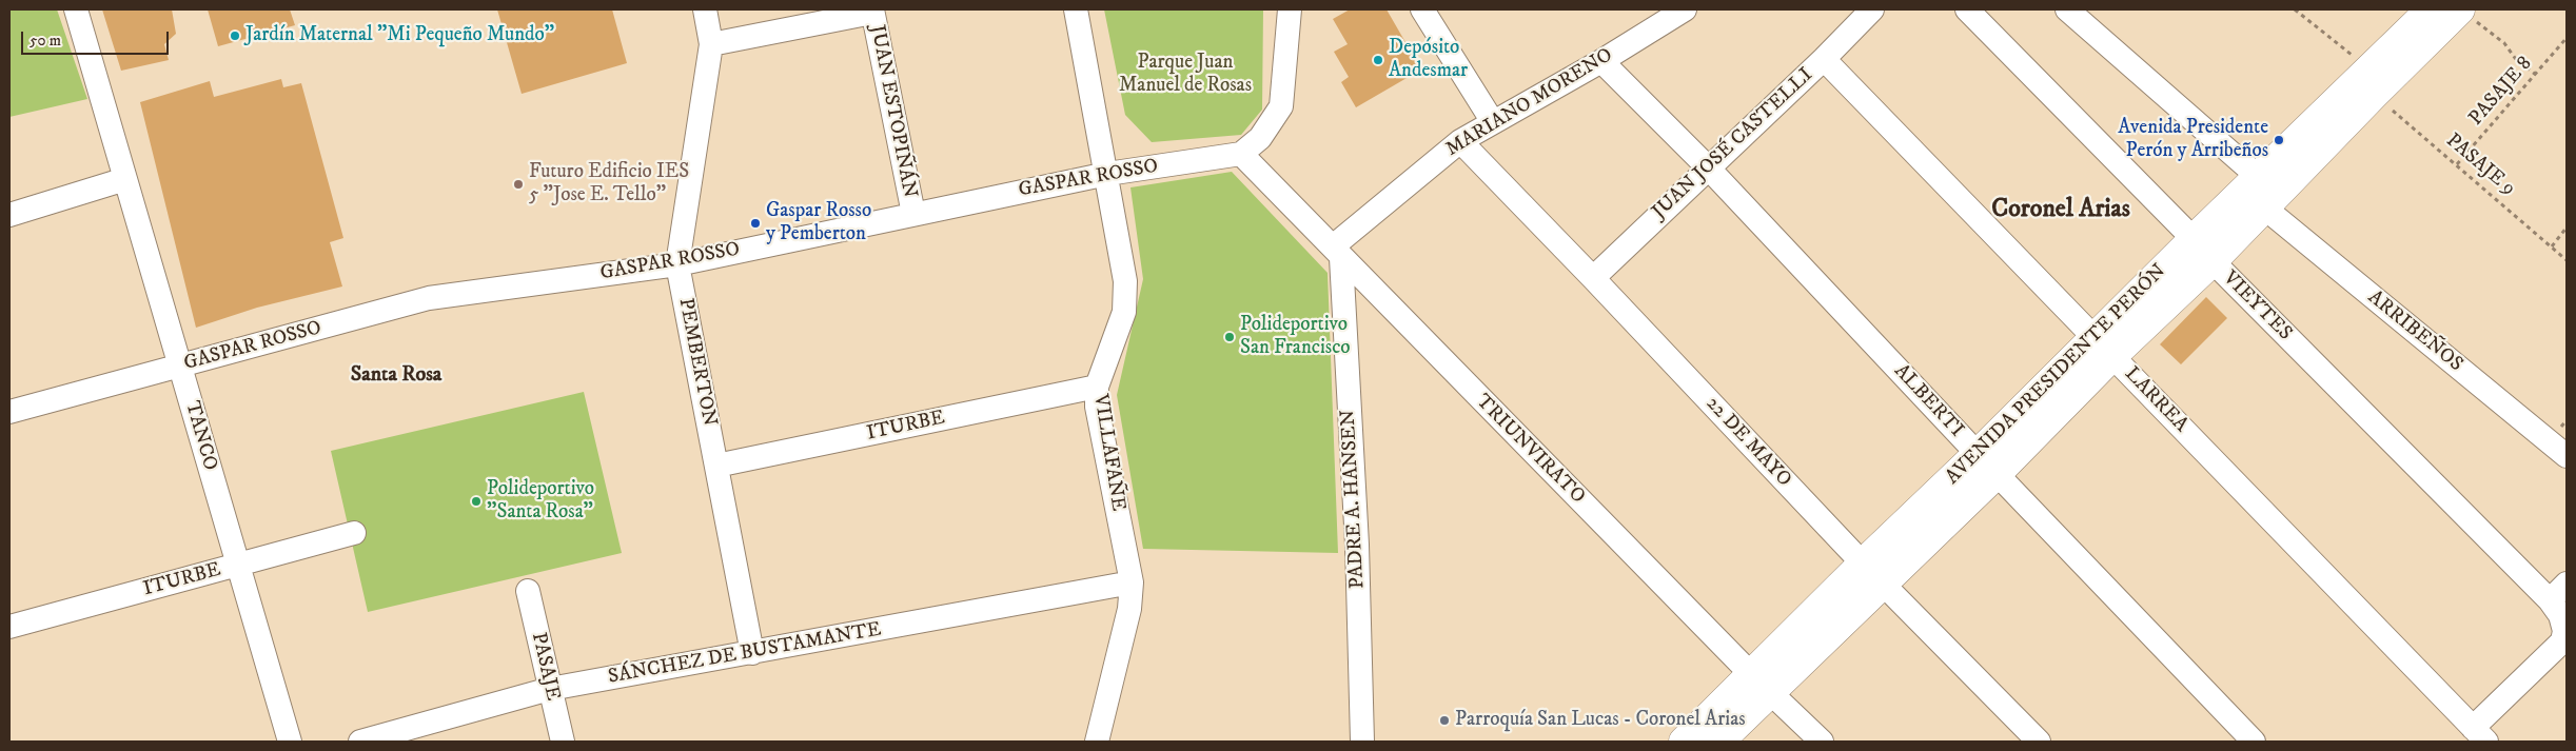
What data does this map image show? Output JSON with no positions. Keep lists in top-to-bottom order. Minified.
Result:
{"streets":{"main road":["AVENIDA PRESIDENTE PERÓN"],"street":["MARIANO MORENO","JUAN ESTOPIÑÁN","JUAN JOSÉ CASTELLI","GASPAR ROSSO","VIEYTES","ARRIBEÑOS","PEMBERTON","LARREA","ALBERTI","ITURBE","TANCO","22 DE MAYO","TRIUNVIRATO","VILLAFAÑE","PADRE A. HANSEN","SÁNCHEZ DE BUSTAMANTE","PASAJE"],"path":["PASAJE 8","PASAJE 9"]},"crossings":[["PASAJE 8","PASAJE 9"],["MARIANO MORENO","ALBERTI"],["MARIANO MORENO","22 DE MAYO"],["MARIANO MORENO","TRIUNVIRATO"],["MARIANO MORENO","PADRE A. HANSEN"],["JUAN ESTOPIÑÁN","GASPAR ROSSO"],["JUAN JOSÉ CASTELLI","LARREA"],["JUAN JOSÉ CASTELLI","ALBERTI"],["JUAN JOSÉ CASTELLI","22 DE MAYO"],["PASAJE 9","AVENIDA PRESIDENTE PERÓN"],["GASPAR ROSSO","PEMBERTON"],["GASPAR ROSSO","TANCO"],["GASPAR ROSSO","TRIUNVIRATO"],["GASPAR ROSSO","VILLAFAÑE"],["VIEYTES","AVENIDA PRESIDENTE PERÓN"],["VIEYTES","LARREA"],["ARRIBEÑOS","AVENIDA PRESIDENTE PERÓN"],["PEMBERTON","ITURBE"],["PEMBERTON","SÁNCHEZ DE BUSTAMANTE"],["AVENIDA PRESIDENTE PERÓN","LARREA"],["AVENIDA PRESIDENTE PERÓN","ALBERTI"],["AVENIDA PRESIDENTE PERÓN","22 DE MAYO"],["AVENIDA PRESIDENTE PERÓN","TRIUNVIRATO"],["ITURBE","TANCO"],["ITURBE","VILLAFAÑE"],["TRIUNVIRATO","PADRE A. HANSEN"],["VILLAFAÑE","SÁNCHEZ DE BUSTAMANTE"],["SÁNCHEZ DE BUSTAMANTE","PASAJE"]],"districts":["Coronel Arias","Santa Rosa"],"parks":["Parque Juan Manuel de Rosas"],"places":["Jardín Maternal \"Mi Pequeño Mundo\"","Depósito Andesmar","Avenida Presidente Perón y Arribeños","Futuro Edificio IES 5 \"Jose E. Tello\"","Gaspar Rosso y Pemberton","Polideportivo San Francisco","Polideportivo \"Santa Rosa\"","Parroquía San Lucas - Coronel Arias"],"scale_bar":"50 m"}
